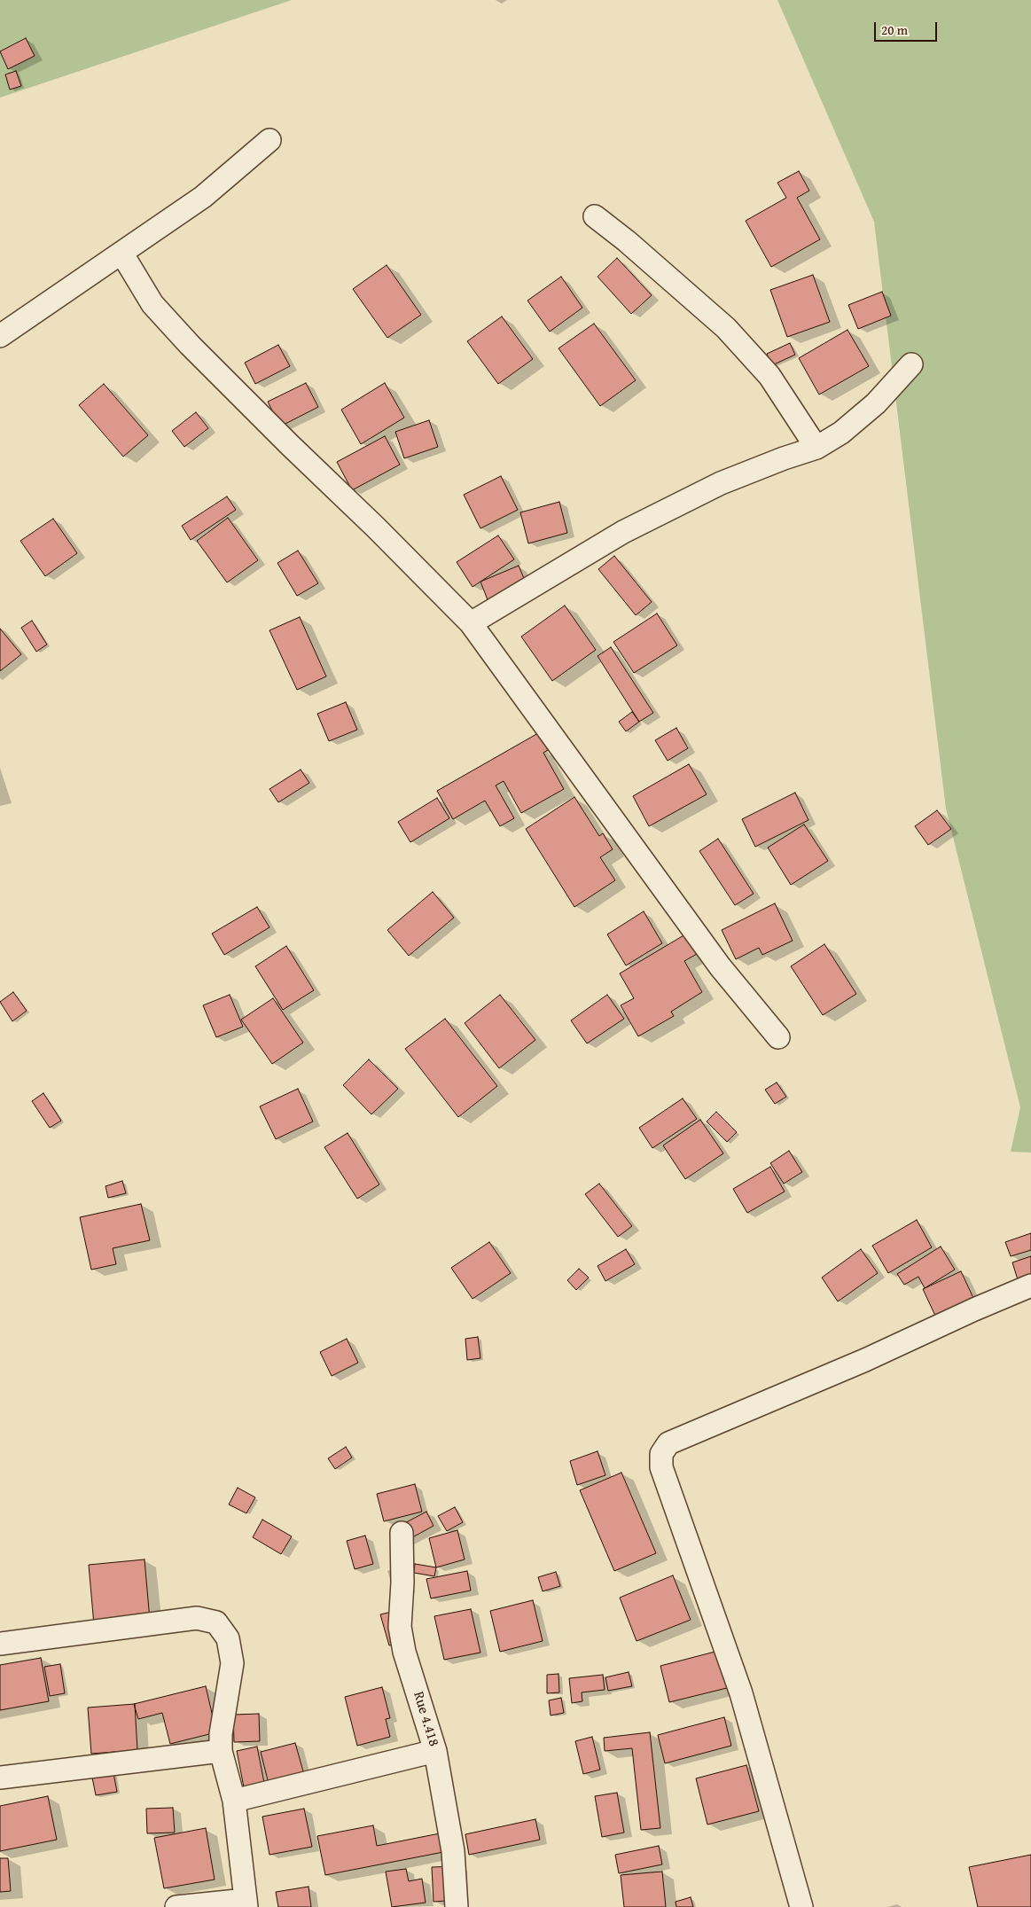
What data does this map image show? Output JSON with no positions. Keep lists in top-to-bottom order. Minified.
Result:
{"streets":{"street":["Rue 4.418"]},"scale_bar":"20 m"}
